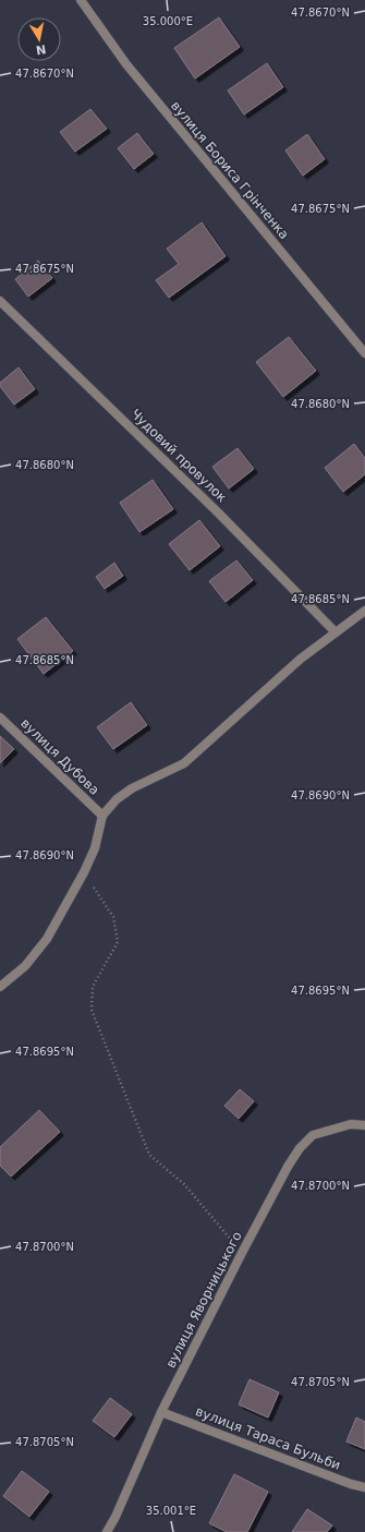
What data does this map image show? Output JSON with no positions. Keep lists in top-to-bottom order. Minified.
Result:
{"streets":{"street":["вулиця Бориса Грінченка","Чудовий провулок","вулиця Дубова","вулиця Яворницького","вулиця Тараса Бульби"]},"crossings":[["вулиця Яворницького","вулиця Тараса Бульби"]],"north":"bottom","coordinates":["47.8670°N","35.000°E","47.8675°N","47.8680°N","47.8685°N","47.8690°N","47.8695°N","47.8700°N","47.8705°N","35.001°E"]}
